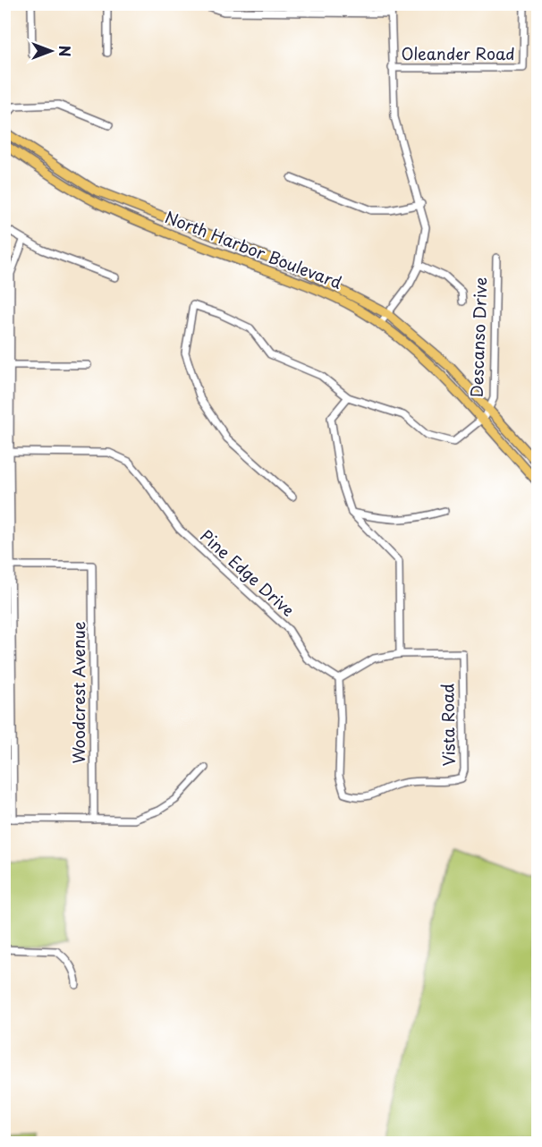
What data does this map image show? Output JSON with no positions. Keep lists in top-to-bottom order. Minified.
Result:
{"streets":{"main road":["North Harbor Boulevard"],"street":["Oleander Road","Descanso Drive","Pine Edge Drive","Woodcrest Avenue","Vista Road"]},"crossings":[["North Harbor Boulevard","Descanso Drive"],["Pine Edge Drive","Vista Road"]],"north":"right"}
